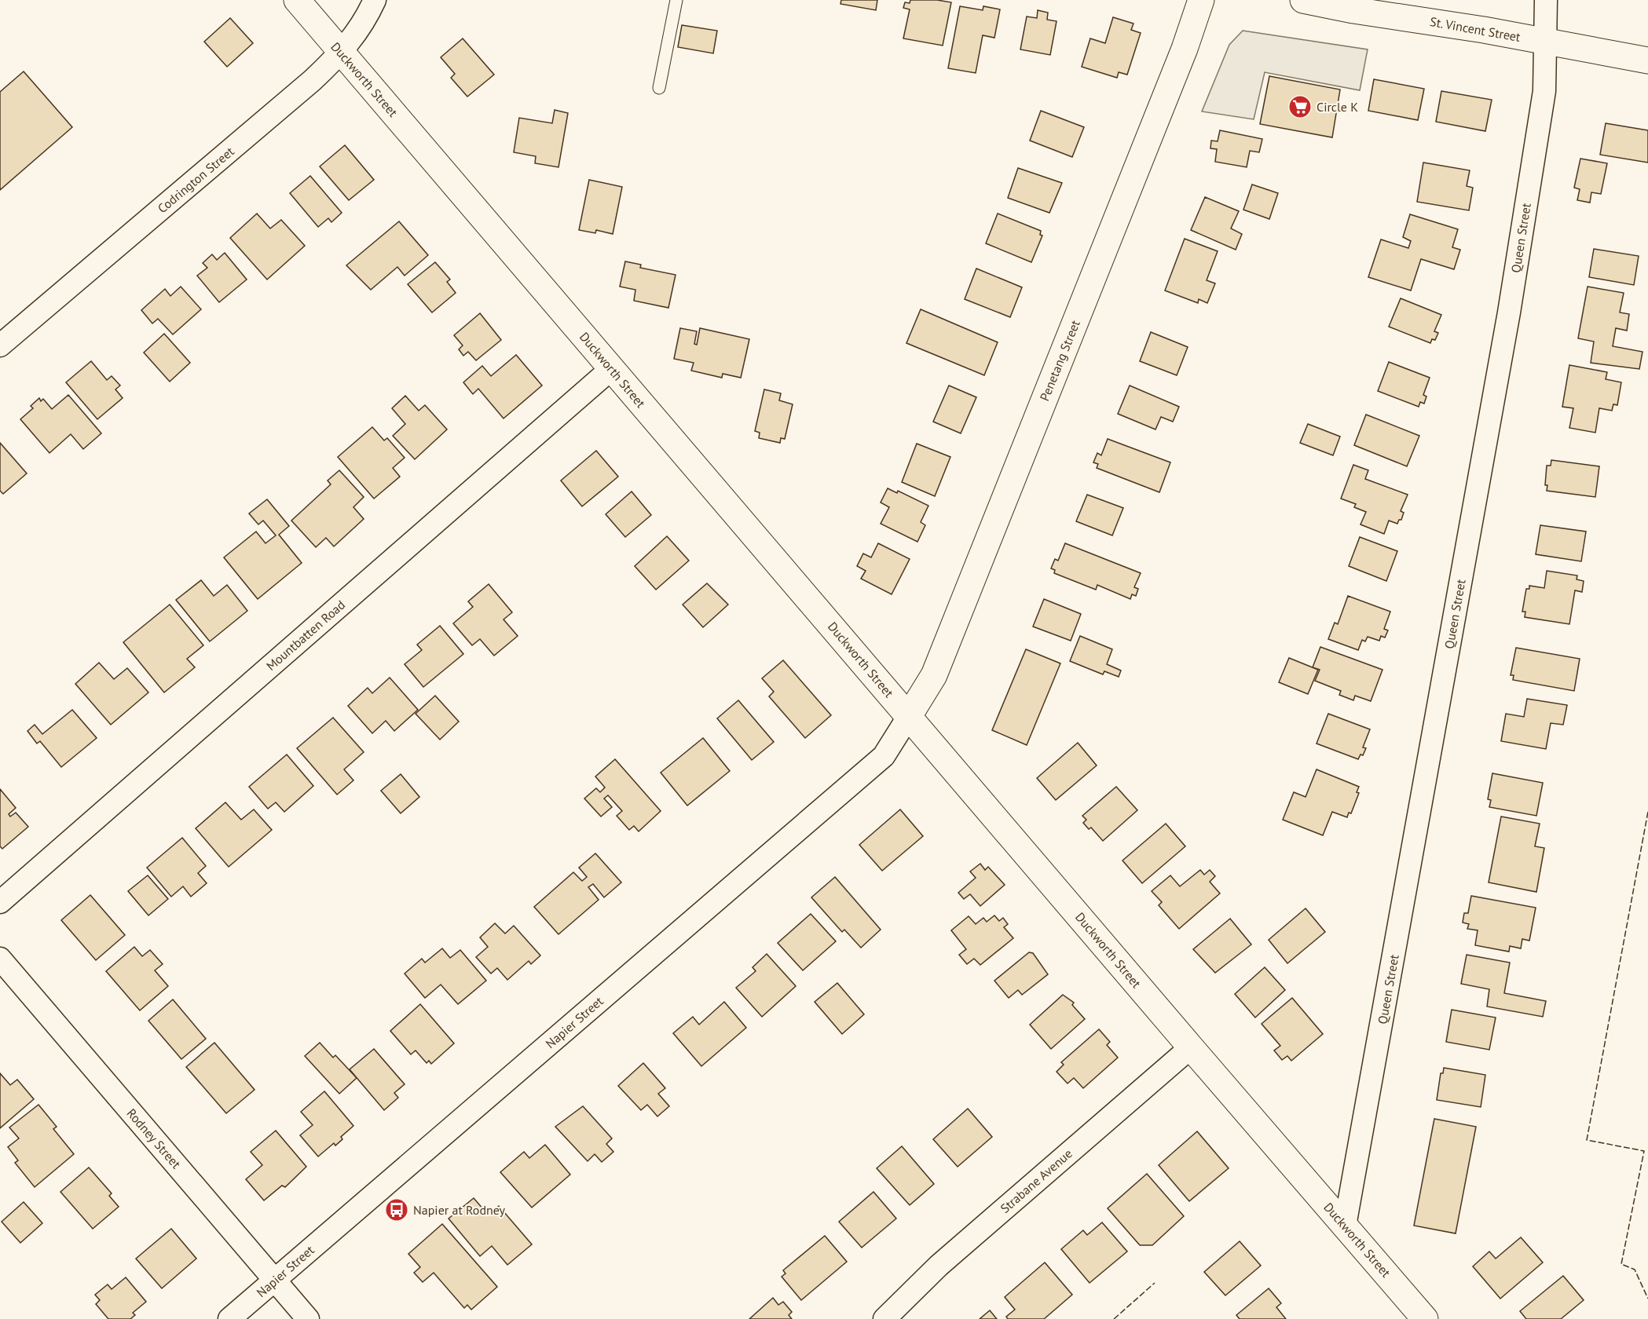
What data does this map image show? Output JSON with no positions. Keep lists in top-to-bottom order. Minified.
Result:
{"streets":{"main road":["St. Vincent Street","Duckworth Street","Penetang Street"],"street":["Codrington Street","Queen Street","Mountbatten Road","Napier Street","Rodney Street","Strabane Avenue"]},"crossings":[["St. Vincent Street","Queen Street"],["Duckworth Street","Codrington Street"],["Duckworth Street","Queen Street"],["Duckworth Street","Penetang Street"],["Duckworth Street","Mountbatten Road"],["Duckworth Street","Napier Street"],["Duckworth Street","Strabane Avenue"],["Penetang Street","Napier Street"],["Napier Street","Rodney Street"]],"places":{"supermarket":["Circle K"],"bus stop":["Napier at Rodney"]}}
